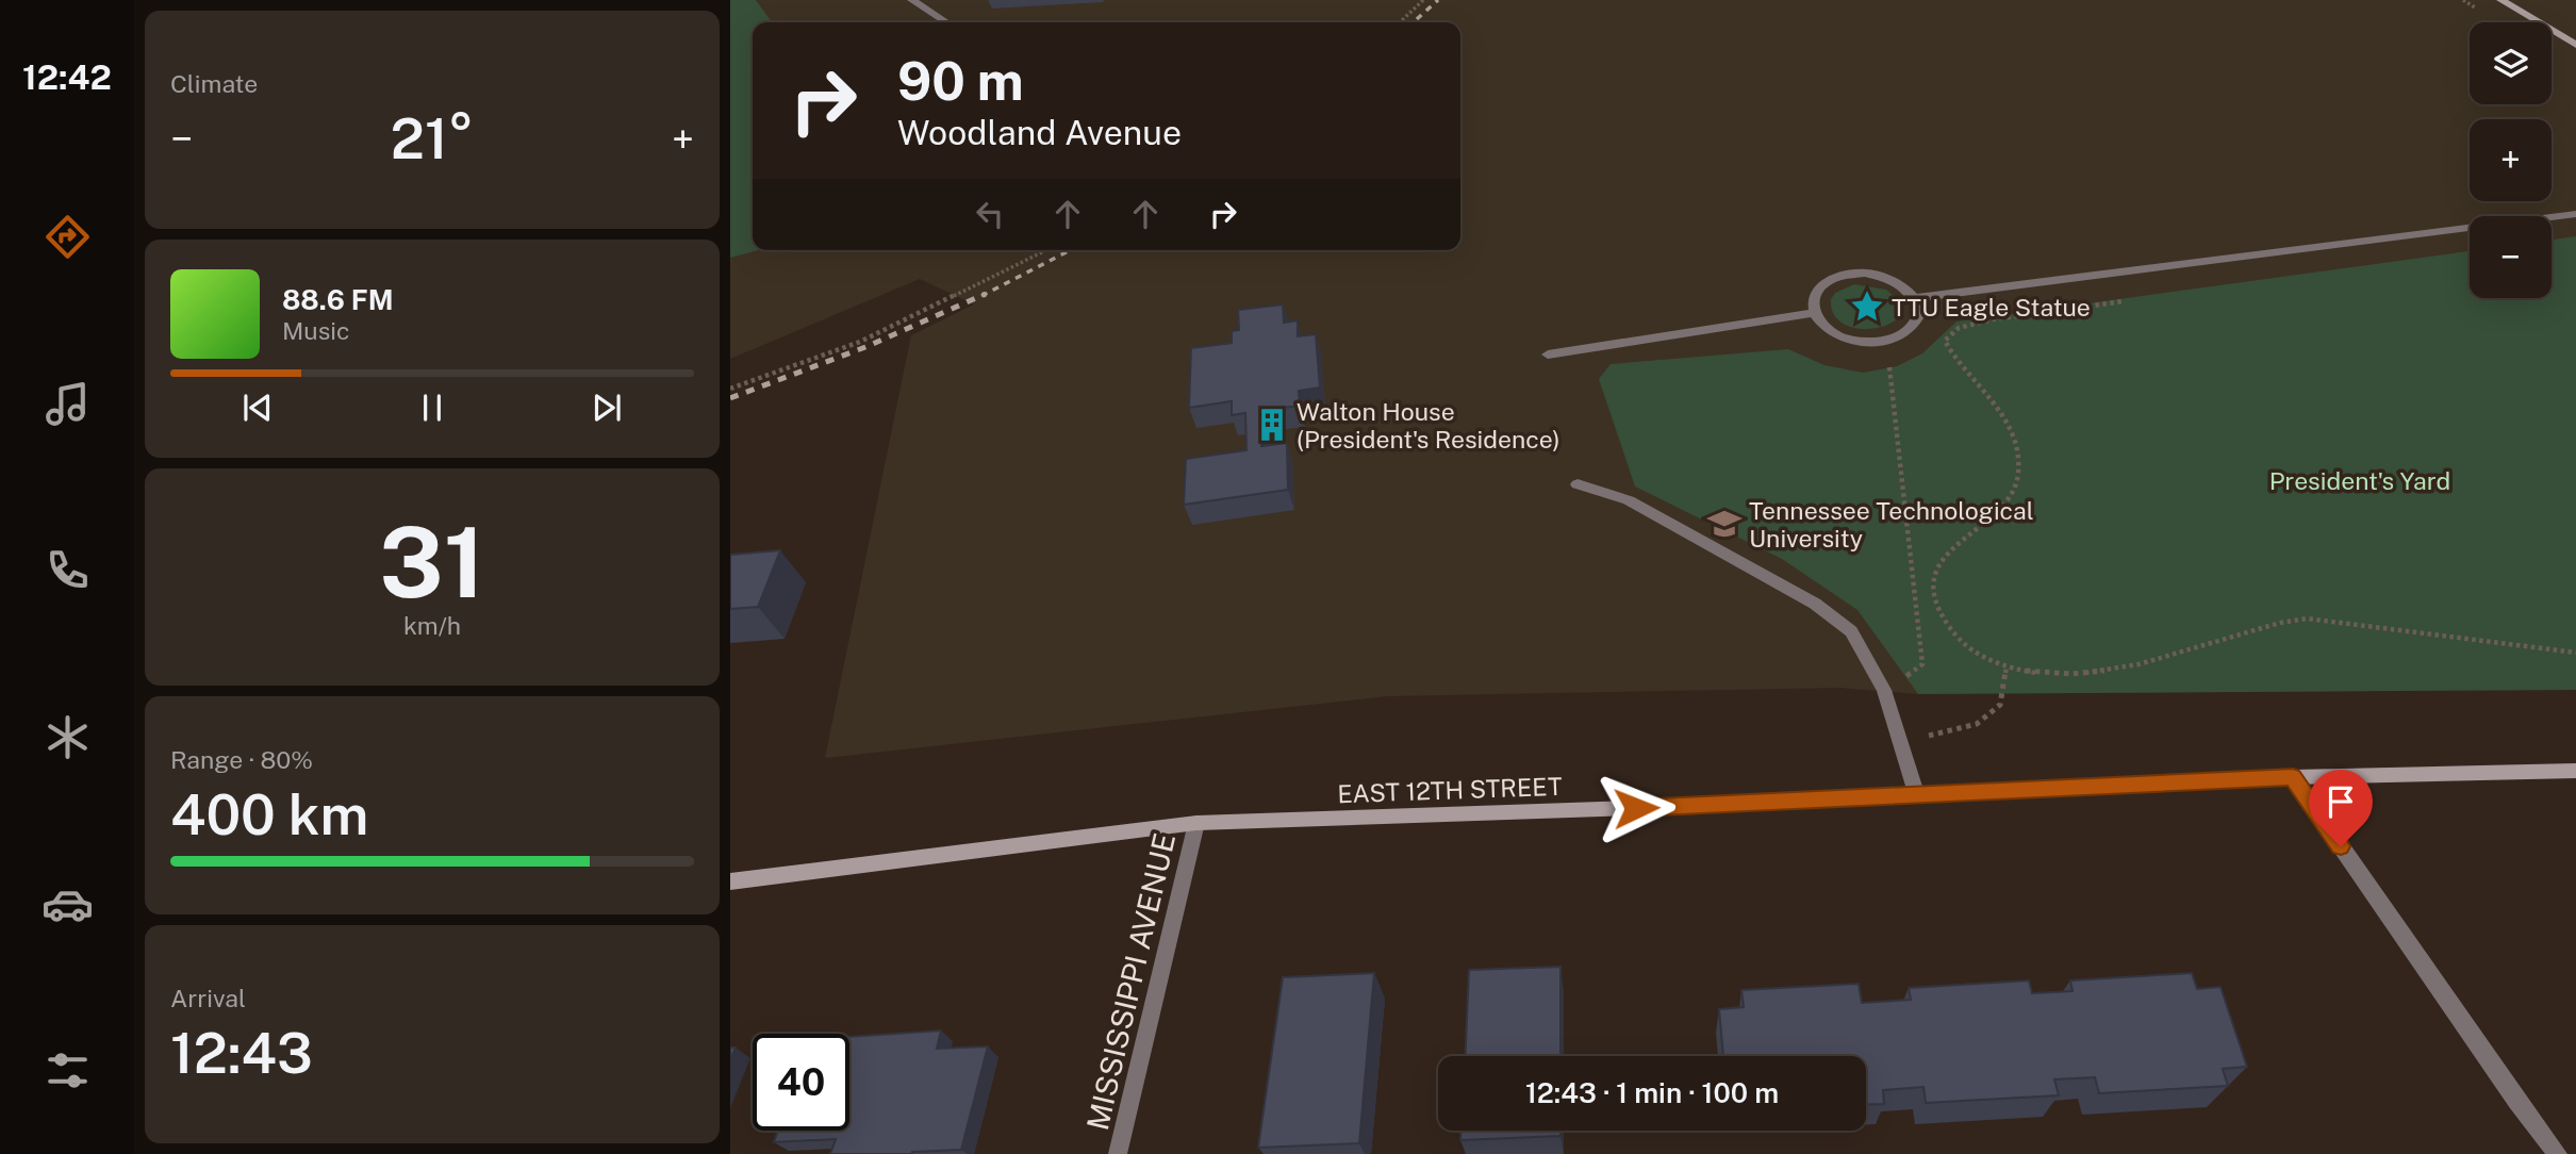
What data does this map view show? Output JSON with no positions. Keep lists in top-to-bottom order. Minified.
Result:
{"streets":{"street":["EAST 12TH STREET","MISSISSIPPI AVENUE"]},"crossings":[["EAST 12TH STREET","MISSISSIPPI AVENUE"]],"parks":["President's Yard"],"places":{"place":["TTU Eagle Statue"],"building":["Walton House (President's Residence)"],"school or university":["Tennessee Technological University"]},"page":{"tabs":"12:42","tile":["Climate",["31","km/h"],["Range · 80%","400 km"],["Arrival","12:43"]],"map_buttons":["+","−"],"turn":["90 m","Woodland Avenue"],"heat":["−","21°","+"],"song":["88.6 FM","Music"],"limit":"40","trip":"12:43 · 1 min · 100 m"}}
